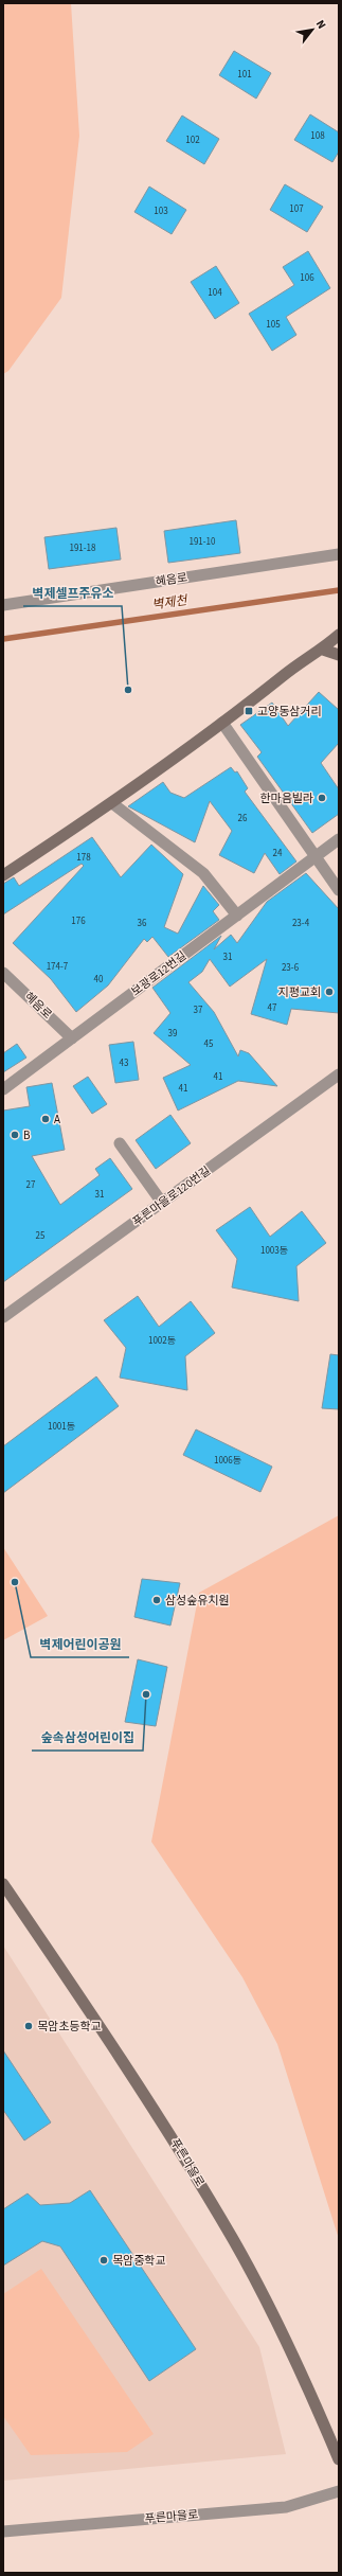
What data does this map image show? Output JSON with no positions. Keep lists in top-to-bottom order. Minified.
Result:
{"streets":{"main road":["푸른마을로"],"street":["혜음로","보광로12번길","푸른마을로120번길"]},"crossings":[["혜음로","보광로12번길"]],"water":["벽제천"],"places":{"other":["벽제셀프주유소","한마음빌라","지평교회","A","B","벽제어린이공원","삼성숲유치원","숲속삼성어린이집","목암초등학교","목암중학교"],"transit":["고양동삼거리"]},"house_numbers":["101","108","102","107","103","106","104","105","191-10","191-18","26","24","178","176","36","23-4","31","174-7","23-6","40","47","37","39","45","43","41","41","27","31","25","1003동","1002동","1001동","1006동"],"north":"top right"}
